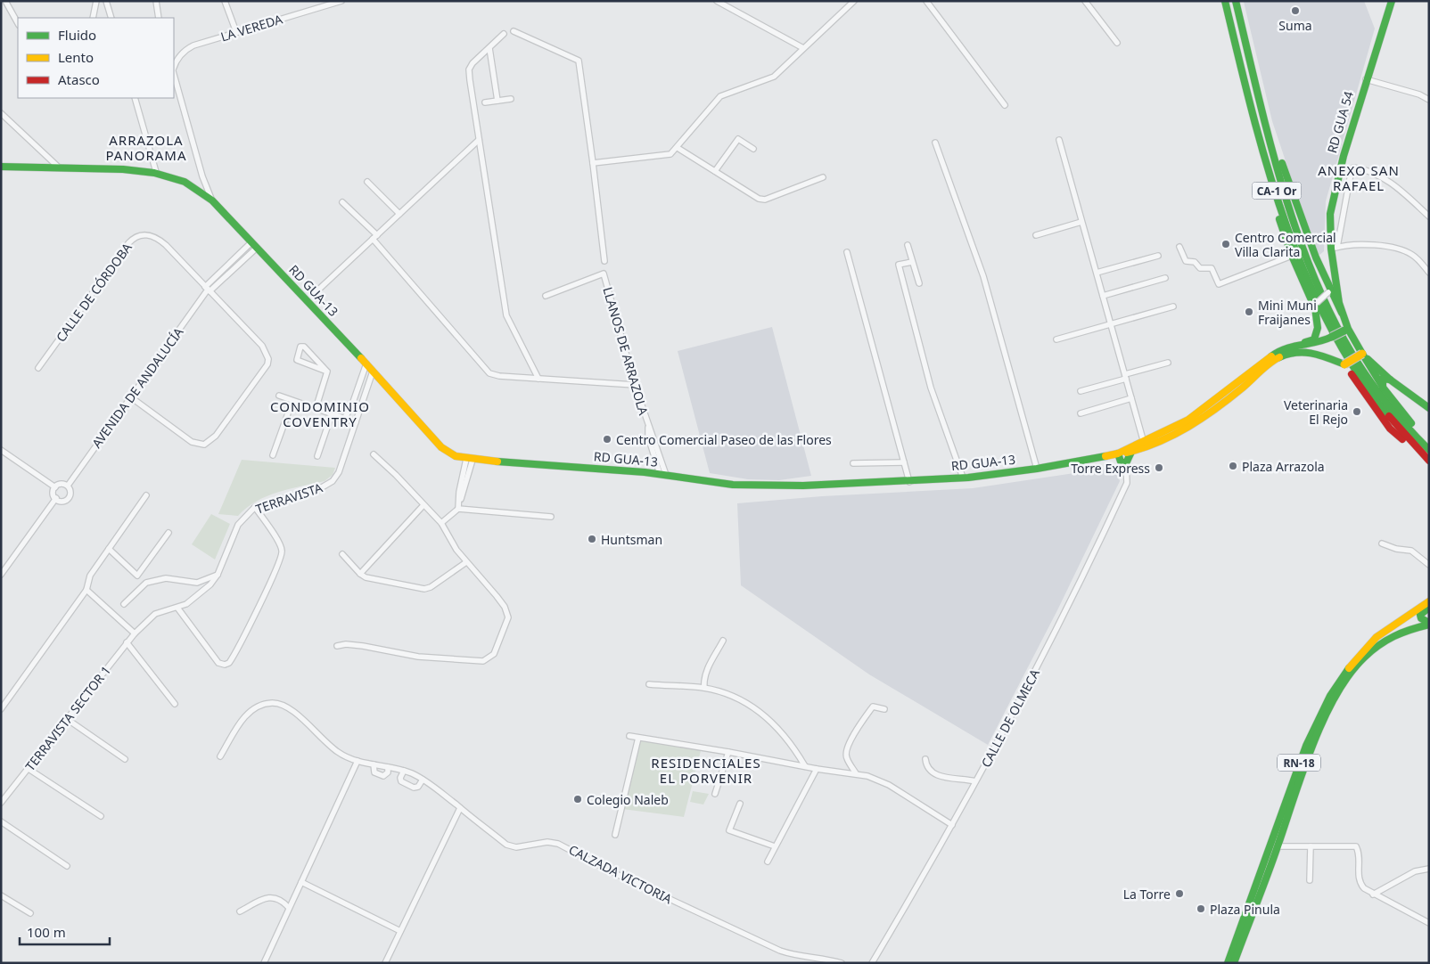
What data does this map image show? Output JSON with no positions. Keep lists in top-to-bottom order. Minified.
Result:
{"streets":{"main road":["RD GUA 54","CA-1 Or","RD GUA-13","RN-18"],"street":["LA VEREDA","CALLE DE CÓRDOBA","LLANOS DE ARRAZOLA","AVENIDA DE ANDALUCÍA","TERRAVISTA","TERRAVISTA SECTOR 1","CALLE DE OLMECA","CALZADA VICTORIA"]},"crossings":[["LA VEREDA","RD GUA-13"],["RD GUA 54","CA-1 Or"],["RD GUA 54","RD GUA-13"],["RD GUA-13","LLANOS DE ARRAZOLA"],["RD GUA-13","AVENIDA DE ANDALUCÍA"],["RD GUA-13","CALLE DE OLMECA"],["CALLE DE CÓRDOBA","AVENIDA DE ANDALUCÍA"],["TERRAVISTA","TERRAVISTA SECTOR 1"]],"districts":["ARRAZOLA PANORAMA","ANEXO SAN RAFAEL","CONDOMINIO COVENTRY","RESIDENCIALES EL PORVENIR"],"places":["Suma","Centro Comercial Villa Clarita","Mini Muni Fraijanes","Veterinaria El Rejo","Centro Comercial Paseo de las Flores","Plaza Arrazola","Torre Express","Huntsman","Colegio Naleb","La Torre","Plaza Pinula"],"legend":["Fluido","Lento","Atasco"],"scale_bar":"100 m"}
